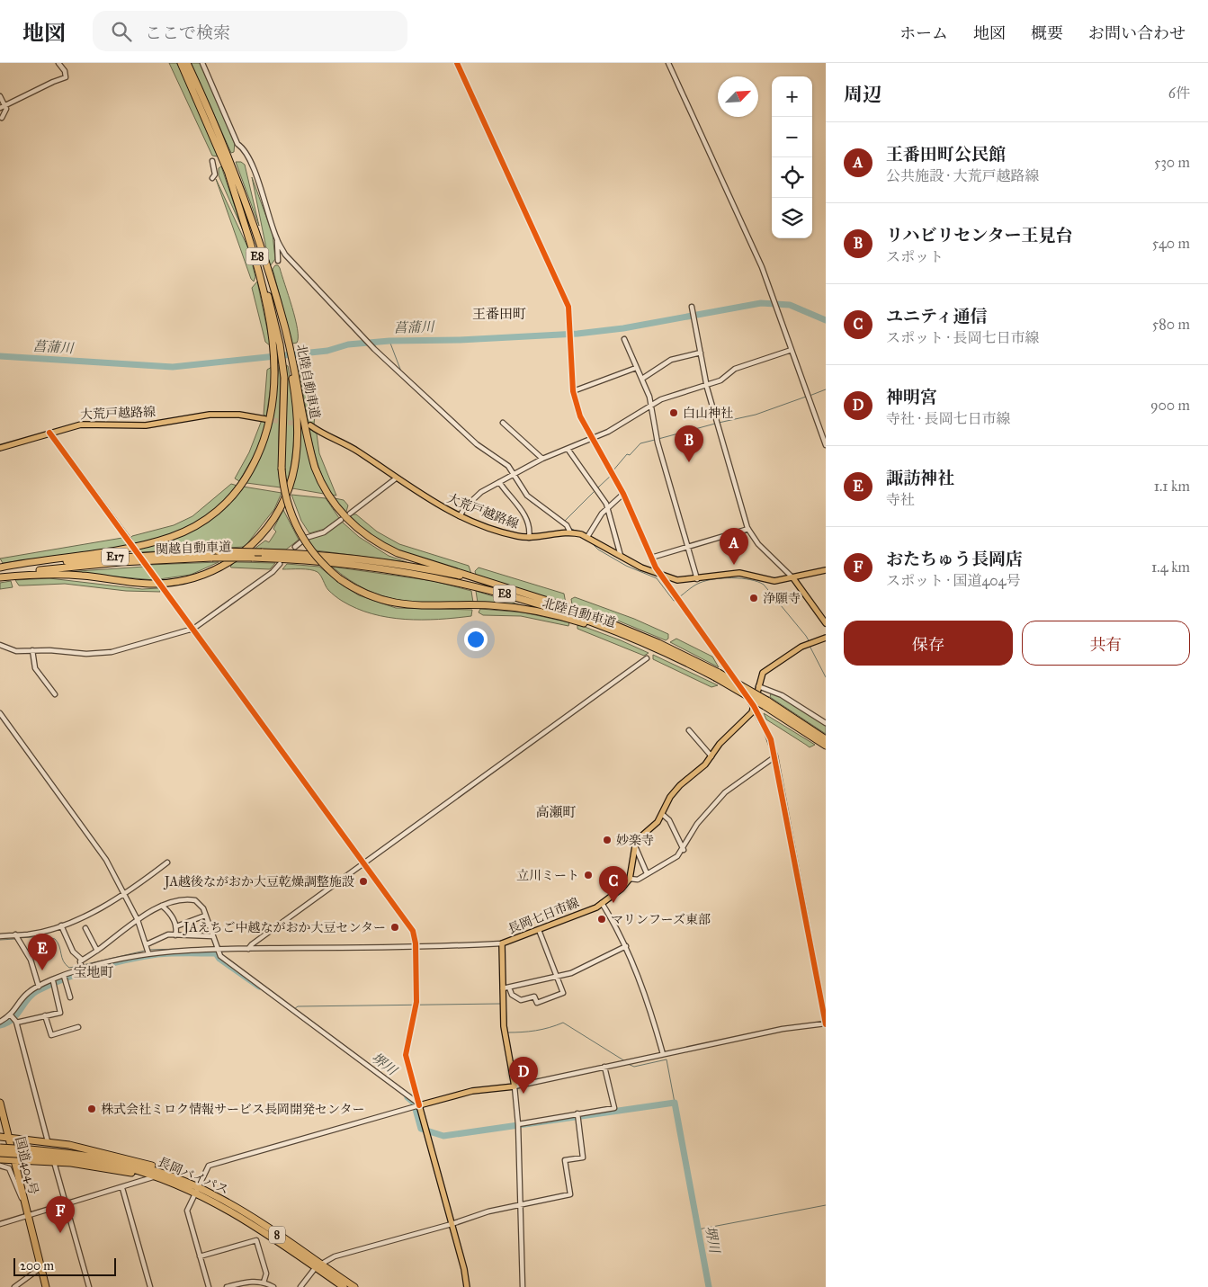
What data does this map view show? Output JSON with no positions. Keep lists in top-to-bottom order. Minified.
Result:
{"streets":{"highway":["E8","北陸自動車道","関越自動車道","E17","国道404号","長岡バイパス","8"],"main road":["大荒戸越路線","長岡七日市線"]},"crossings":[["E8","北陸自動車道"],["北陸自動車道","関越自動車道"]],"districts":["王番田町","高瀬町","宝地町"],"water":["菖蒲川","堺川"],"places":["白山神社","浄願寺","妙楽寺","立川ミート","JA越後ながおか大豆乾燥調整施設","マリンフーズ東部","JAえちご中越ながおか大豆センター","株式会社ミロク情報サービス長岡開発センター"],"scale_bar":"200 m","north":"top right","page":{"header":"地図","search":"ここで検索","nav":["ホーム","地図","概要","お問い合わせ"],"heading":["周辺","6件"],"map_buttons":["+","−"],"list":[{"mark":"A","name":"王番田町公民館","note":"公共施設 · 大荒戸越路線","value":"530 m"},{"mark":"B","name":"リハビリセンター王見台","note":"スポット","value":"540 m"},{"mark":"C","name":"ユニティ通信","note":"スポット · 長岡七日市線","value":"580 m"},{"mark":"D","name":"神明宮","note":"寺社 · 長岡七日市線","value":"900 m"},{"mark":"E","name":"諏訪神社","note":"寺社","value":"1.1 km"},{"mark":"F","name":"おたちゅう長岡店","note":"スポット · 国道404号","value":"1.4 km"}],"pins":["B","A","C","E","D","F"],"buttons":["保存","共有"],"scale":"200 m"}}
